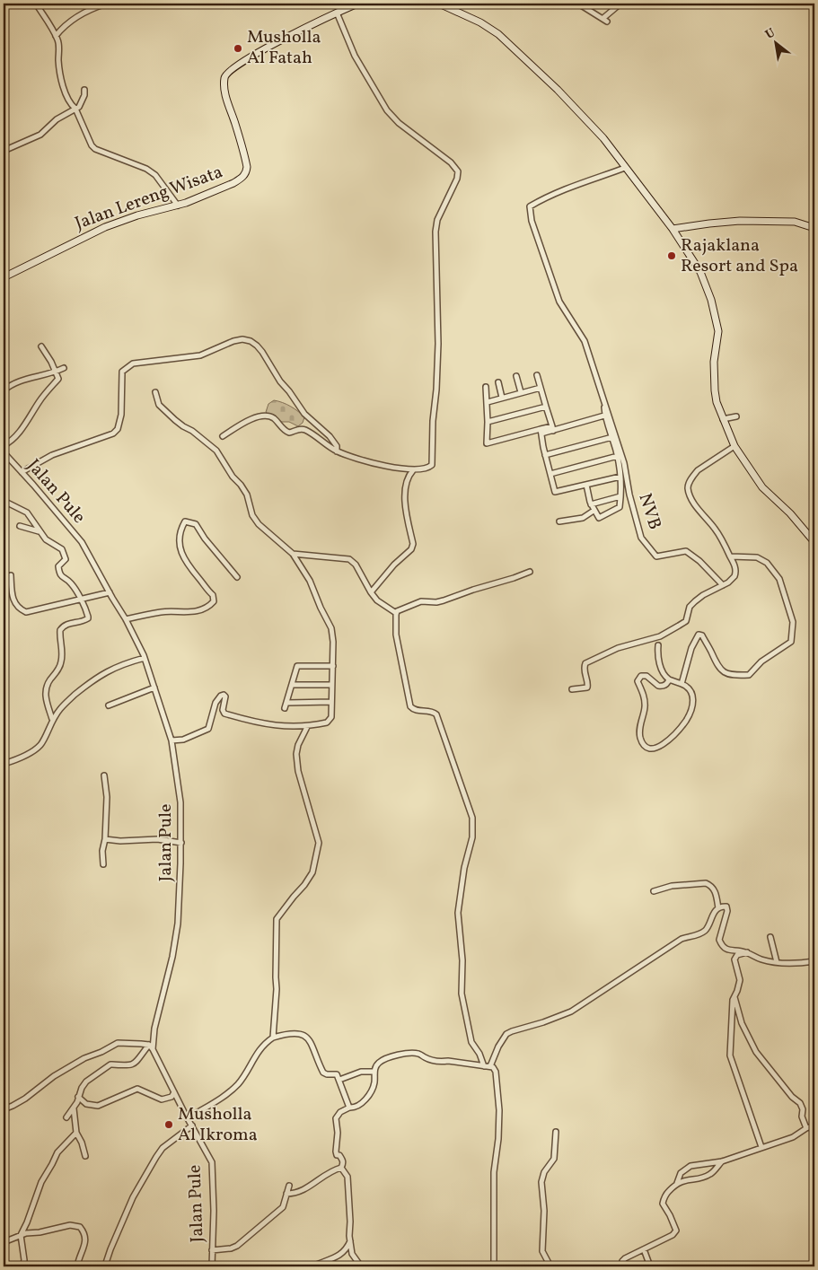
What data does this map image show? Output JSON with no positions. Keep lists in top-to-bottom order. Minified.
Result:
{"streets":{"main road":["Jalan Lereng Wisata"],"street":["Jalan Pule","NVB"]},"places":["Musholla Al Fatah","Rajaklana Resort and Spa","Musholla Al Ikroma"],"north":"top left"}
